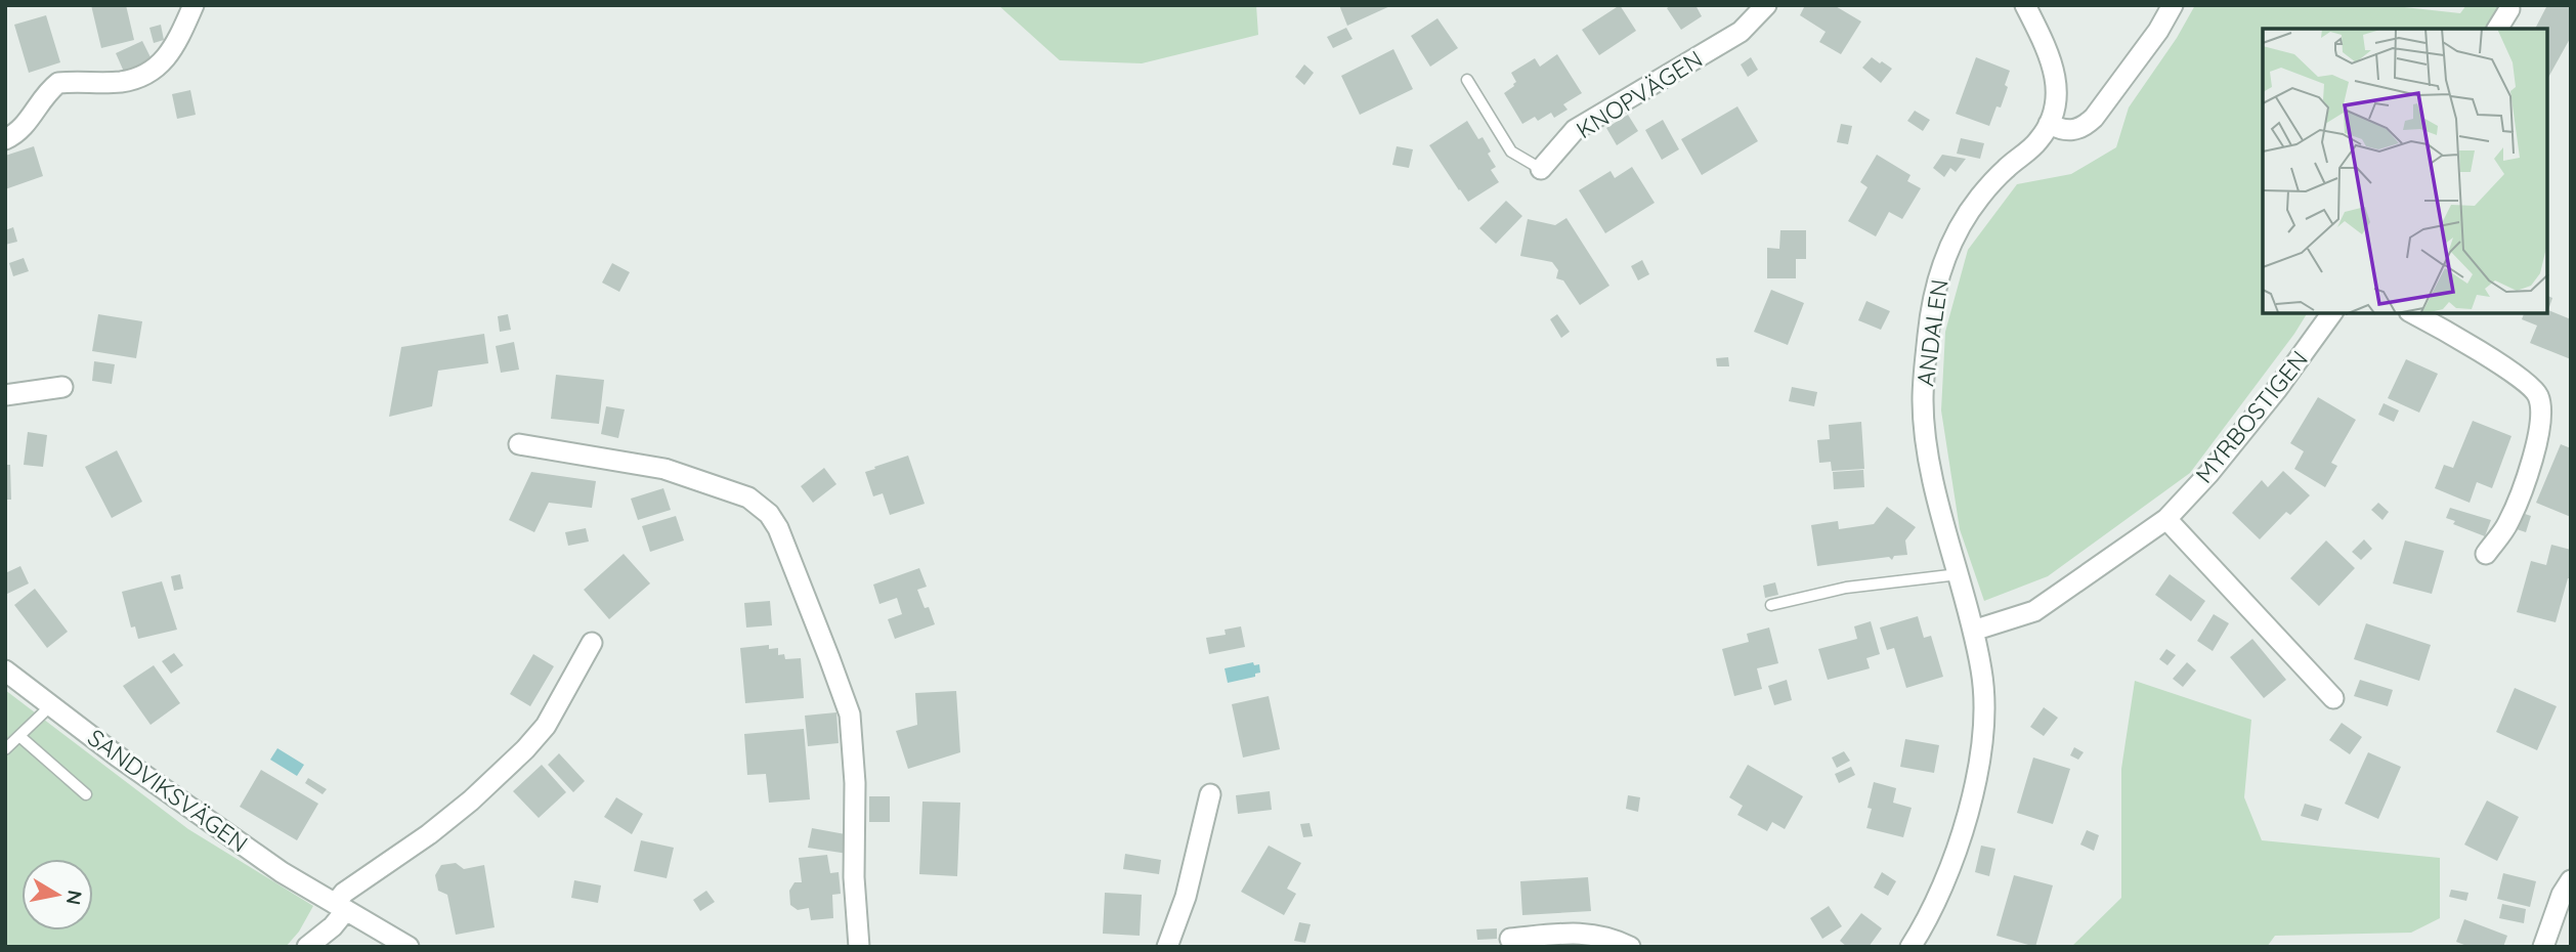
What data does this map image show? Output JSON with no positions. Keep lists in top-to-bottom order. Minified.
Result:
{"streets":{"street":["KNOPVÄGEN","ANDALEN","MYRBOSTIGEN","SANDVIKSVÄGEN"]},"crossings":[["ANDALEN","MYRBOSTIGEN"]],"north":"right"}
